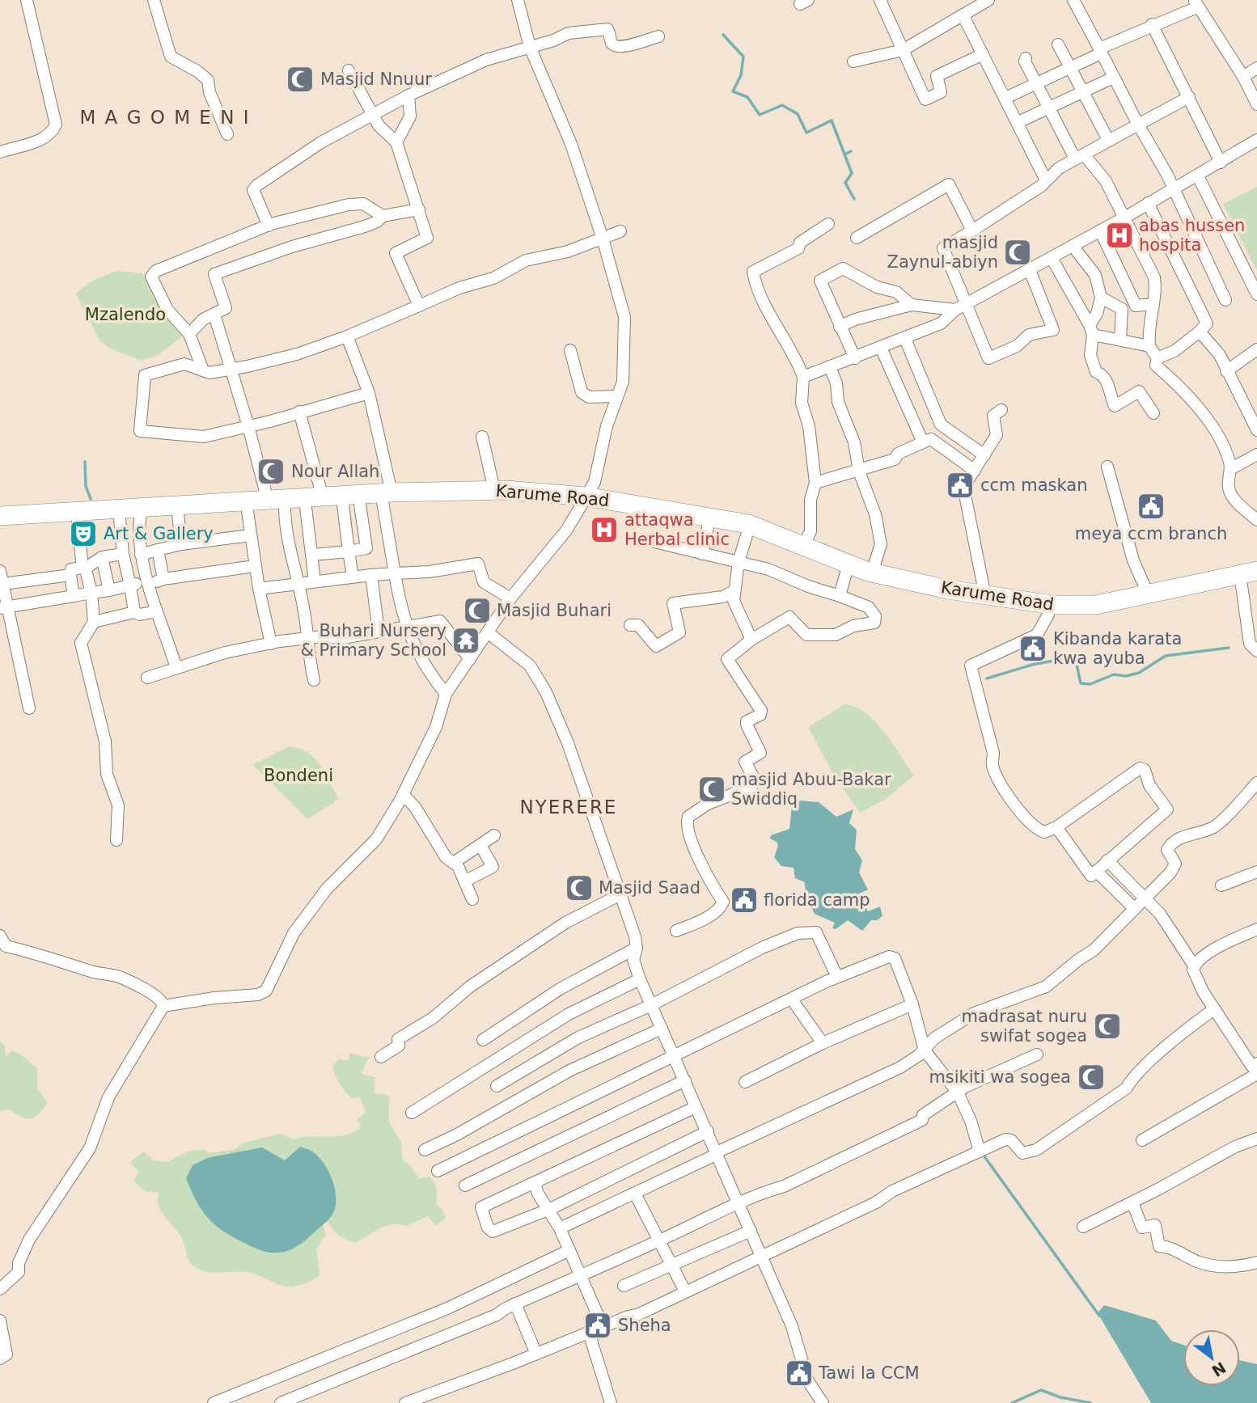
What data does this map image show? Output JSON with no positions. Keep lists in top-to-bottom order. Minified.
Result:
{"streets":{"main road":["Karume Road"]},"districts":["M A G O M E N I","NYERERE"],"parks":["Mzalendo","Bondeni"],"places":{"mosque":["Masjid Nnuur","masjid Zaynul-abiyn","Nour Allah","Masjid Buhari","masjid Abuu-Bakar Swiddiq","Masjid Saad","madrasat nuru swifat sogea","msikiti wa sogea"],"hospital":["abas hussen hospita","attaqwa Herbal clinic"],"public building":["ccm maskan","meya ccm branch","Kibanda karata kwa ayuba","florida camp","Sheha","Tawi la CCM"],"theatre":["Art & Gallery"],"temple":["Buhari Nursery & Primary School"]},"north":"bottom right"}
